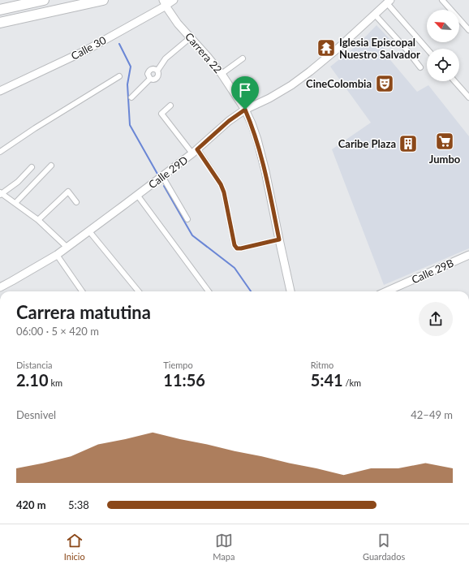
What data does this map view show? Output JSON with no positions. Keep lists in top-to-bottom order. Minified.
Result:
{"streets":{"street":["Calle 30","Carrera 22","Calle 29D","Calle 29B"]},"crossings":[["Calle 30","Carrera 22"],["Carrera 22","Calle 29D"]],"places":{"temple":["Iglesia Episcopal Nuestro Salvador"],"theatre":["CineColombia"],"supermarket":["Jumbo"],"building":["Caribe Plaza"]},"north":"top left","page":{"heading":["Carrera matutina","06:00 · 5 × 420 m"],"stats":[["Distancia","2.10 km"],["Tiempo","11:56"],["Ritmo","5:41 /km"]],"chart":["Desnivel","42–49 m"],"list":[{"name":"420 m","note":"5:38"}],"tabs":["Inicio","Mapa","Guardados"]}}
